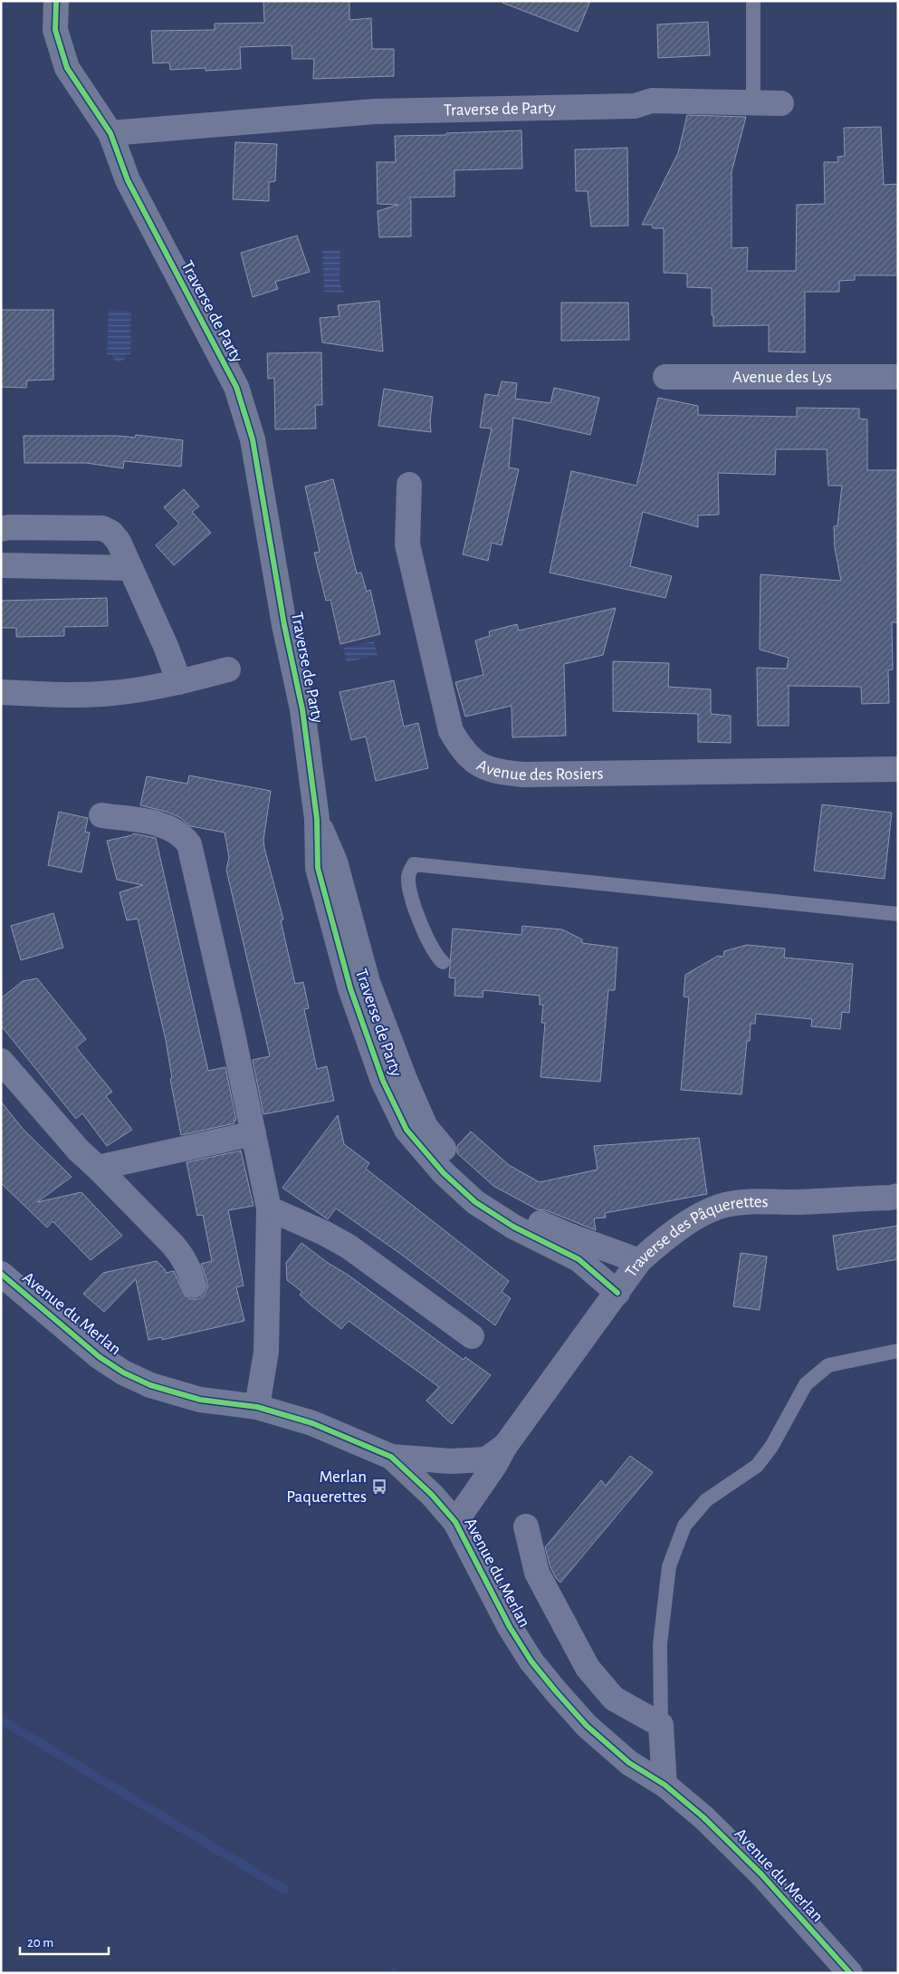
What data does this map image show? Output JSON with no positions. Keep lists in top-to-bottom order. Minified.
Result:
{"streets":{"street":["Traverse de Party","Avenue des Lys","Avenue des Rosiers","Traverse des Pâquerettes","Avenue du Merlan"]},"crossings":[["Traverse de Party","Traverse des Pâquerettes"]],"places":{"bus stop":["Merlan Paquerettes"]},"scale_bar":"20 m"}
